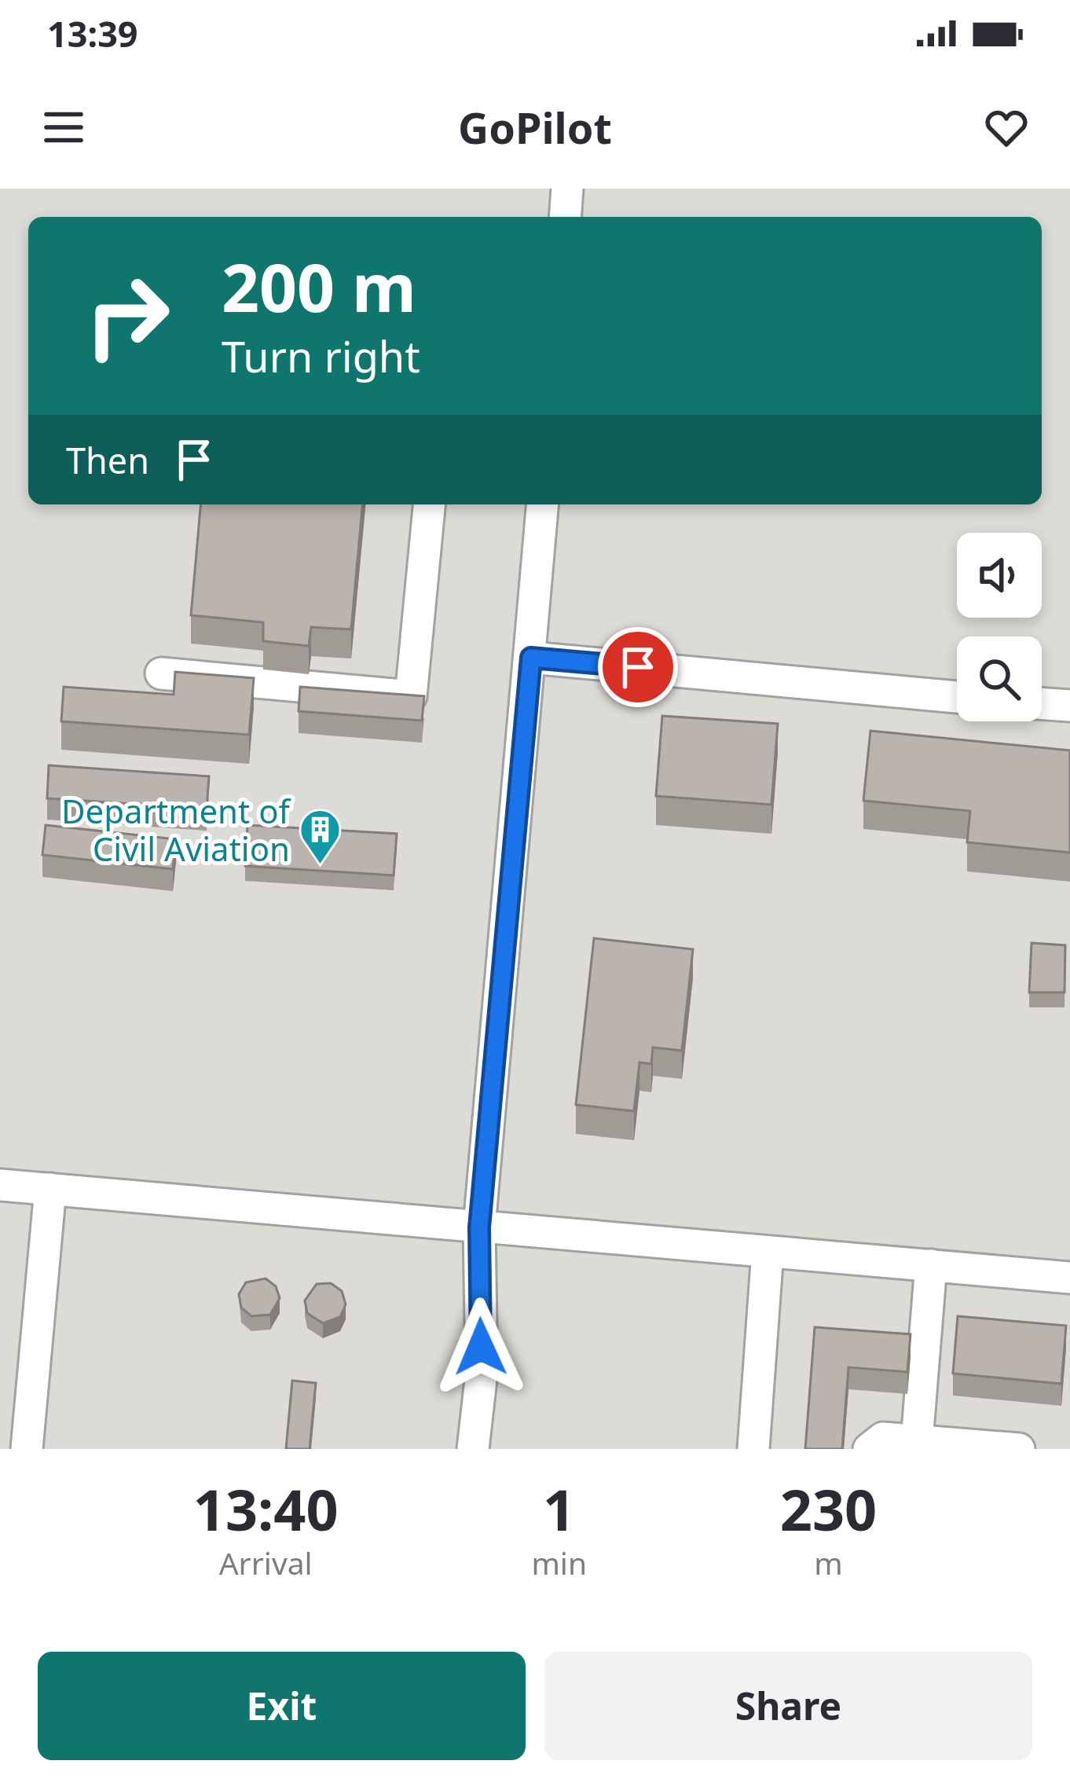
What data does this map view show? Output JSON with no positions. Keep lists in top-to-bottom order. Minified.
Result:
{"places":{"building":["Department of Civil Aviation"]},"page":{"status":"13:39","header":"GoPilot","turn":["200 m","Turn right"],"then":"Then","eta":["13:40","Arrival","1","min","230","m"],"buttons":["Exit","Share"]}}
